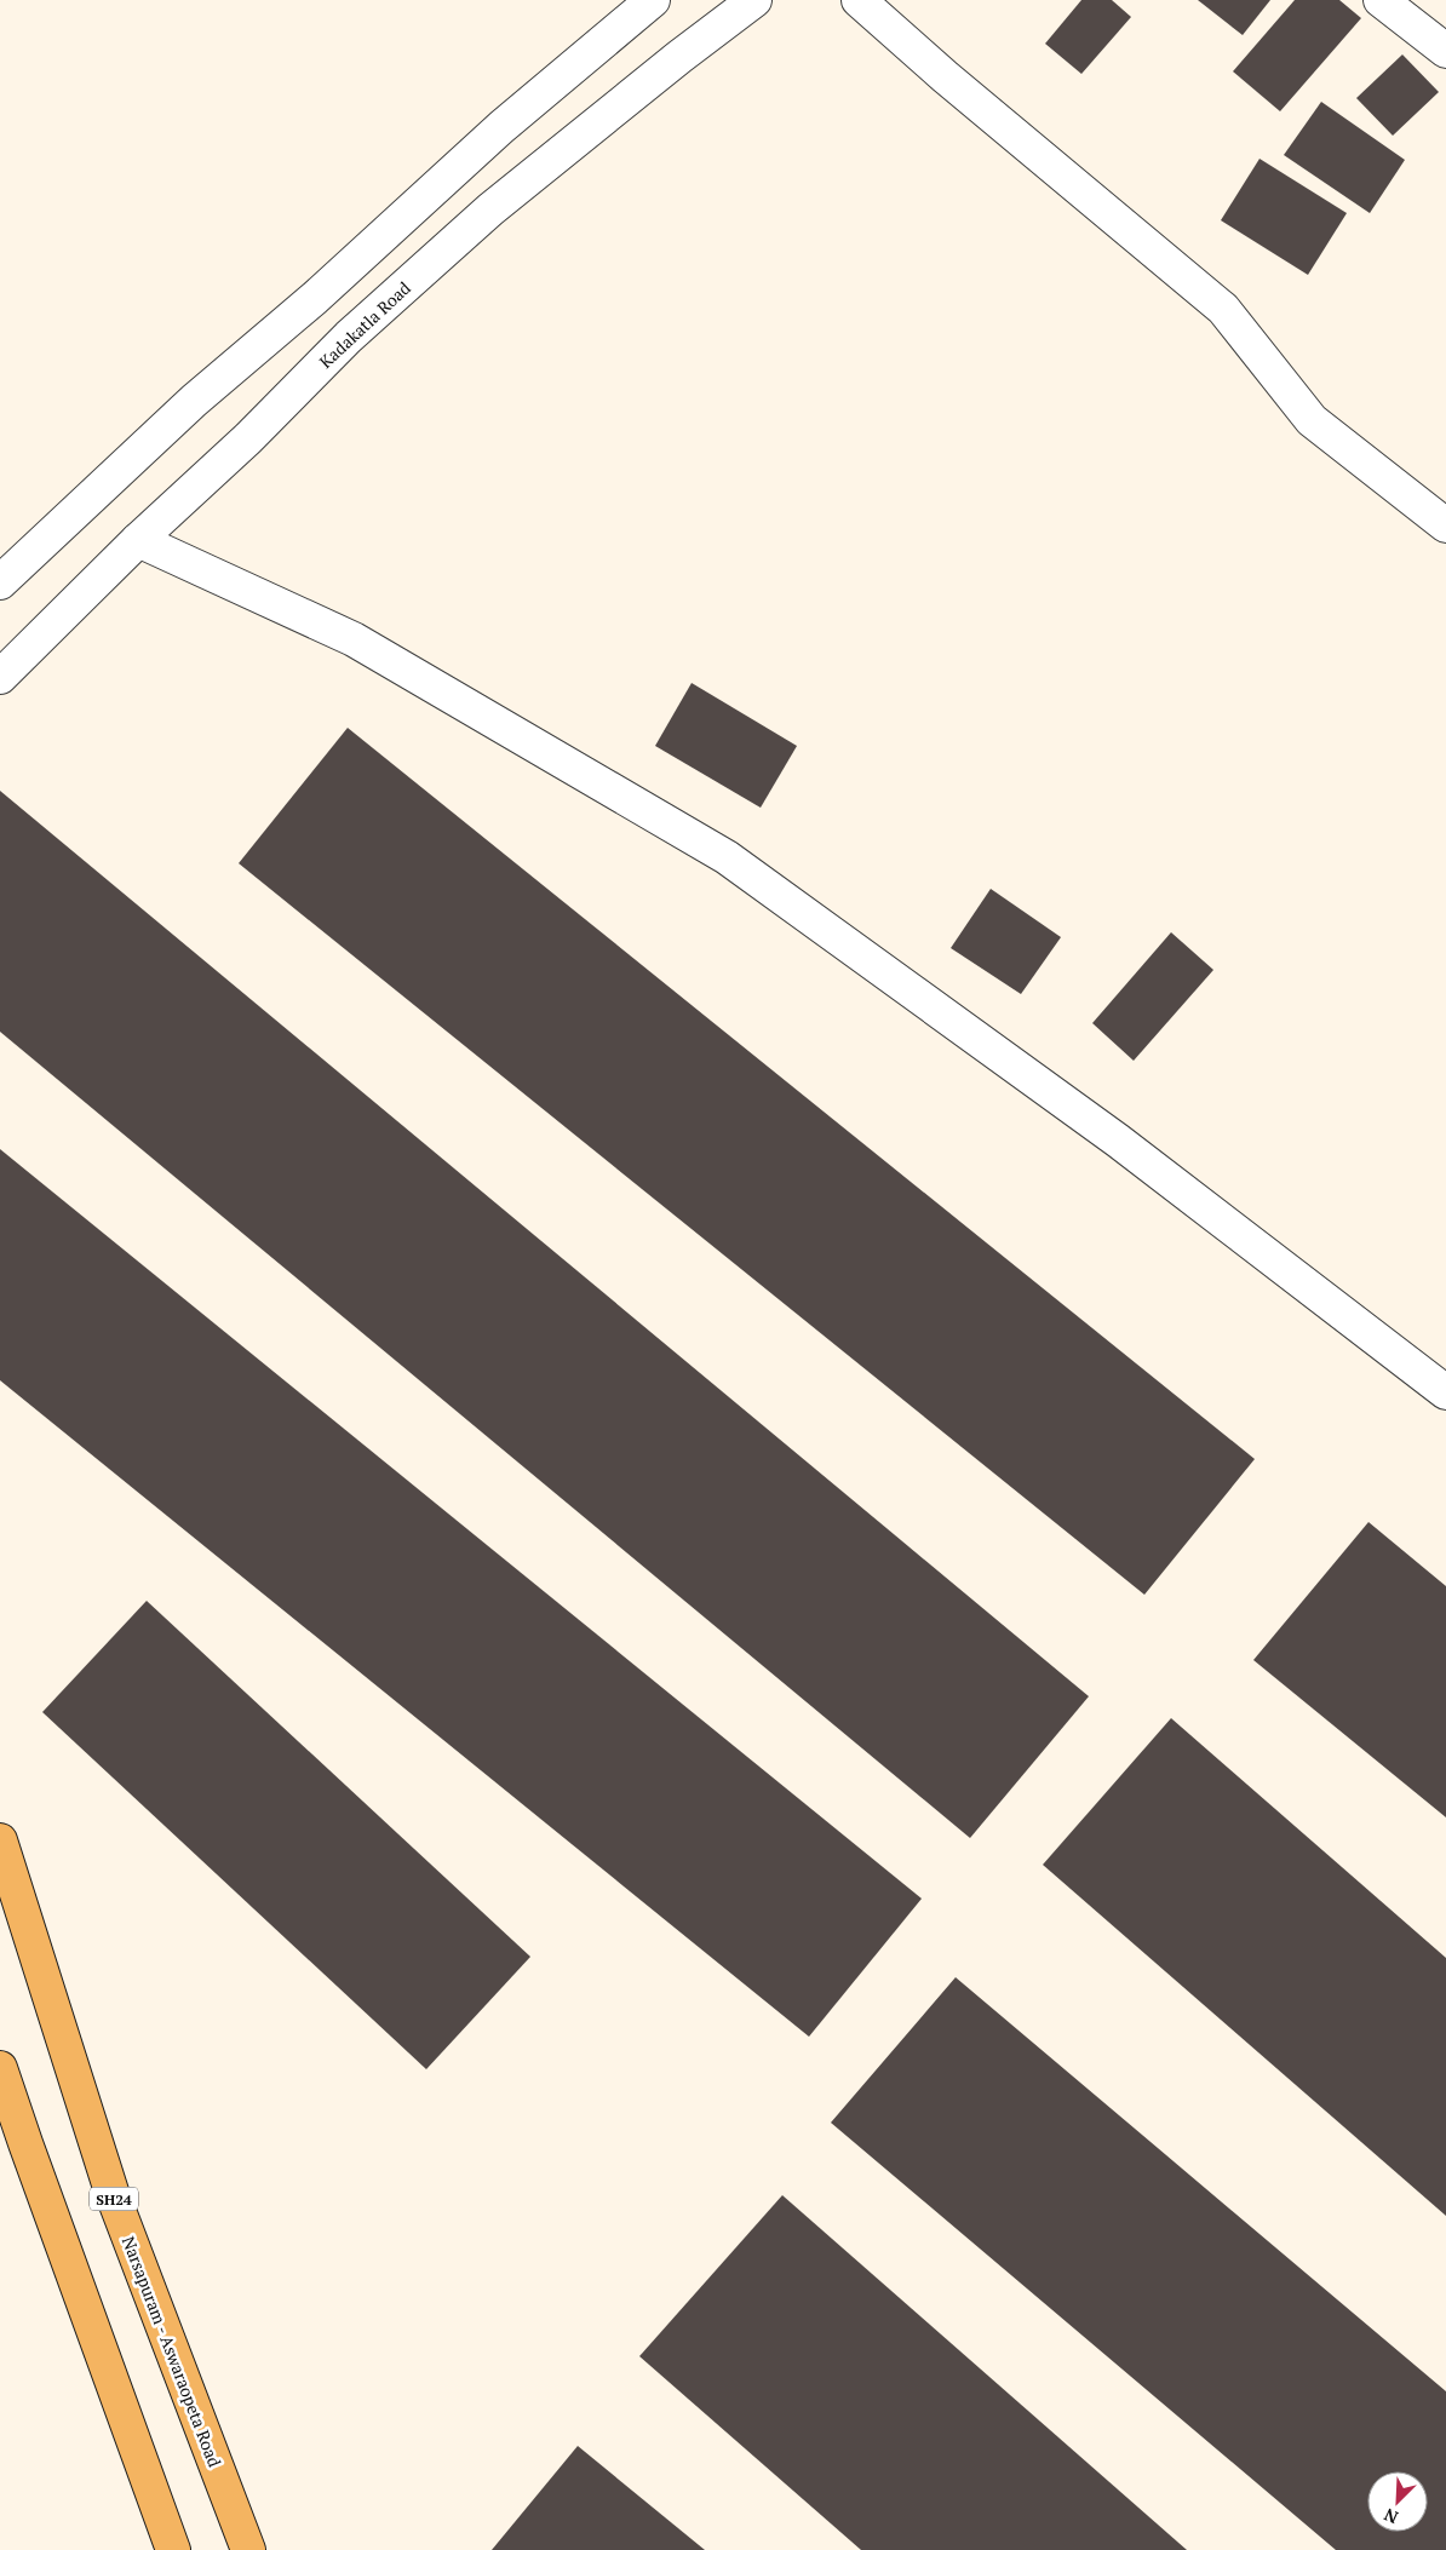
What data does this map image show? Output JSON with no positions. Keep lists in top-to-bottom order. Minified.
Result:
{"streets":{"main road":["SH24","Narsapuram - Aswaraopeta Road"],"street":["Kadakatla Road"]},"north":"bottom left"}
